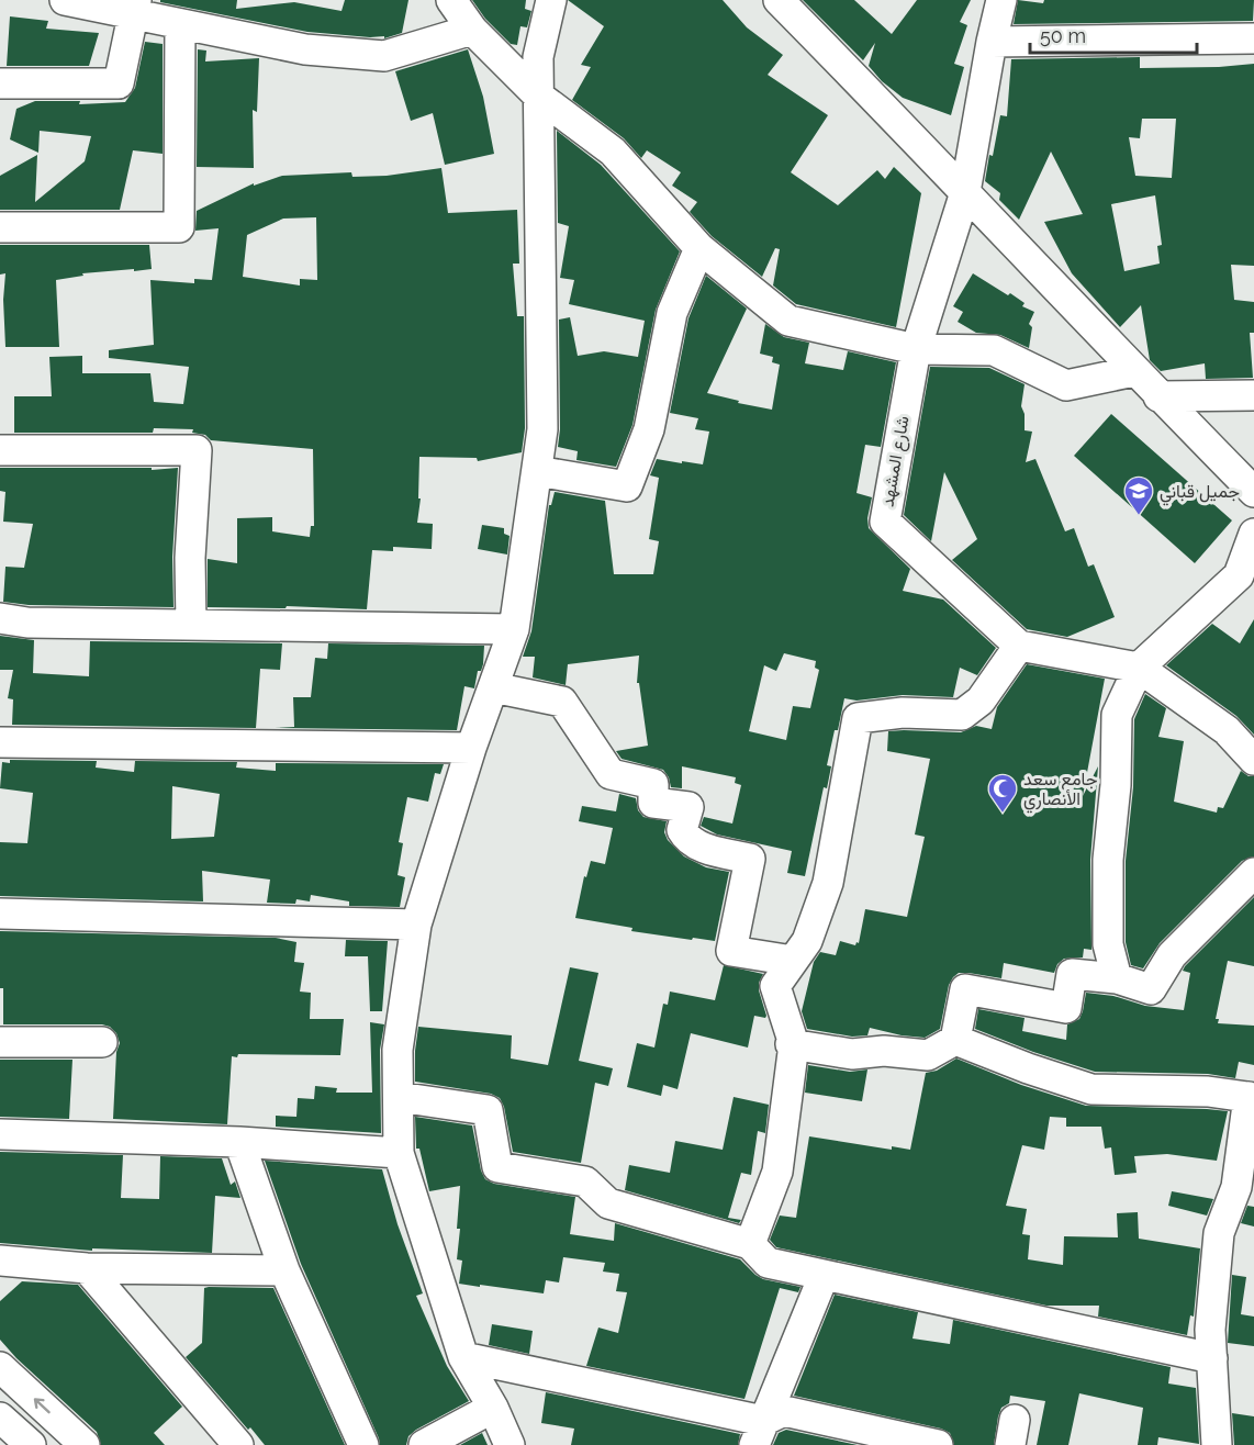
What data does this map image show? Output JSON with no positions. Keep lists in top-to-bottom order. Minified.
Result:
{"streets":{"street":["شارع المشهد"]},"places":{"school or university":["جميل قباني"],"mosque":["جامع سعد الأنصاري"]},"scale_bar":"50 m"}
